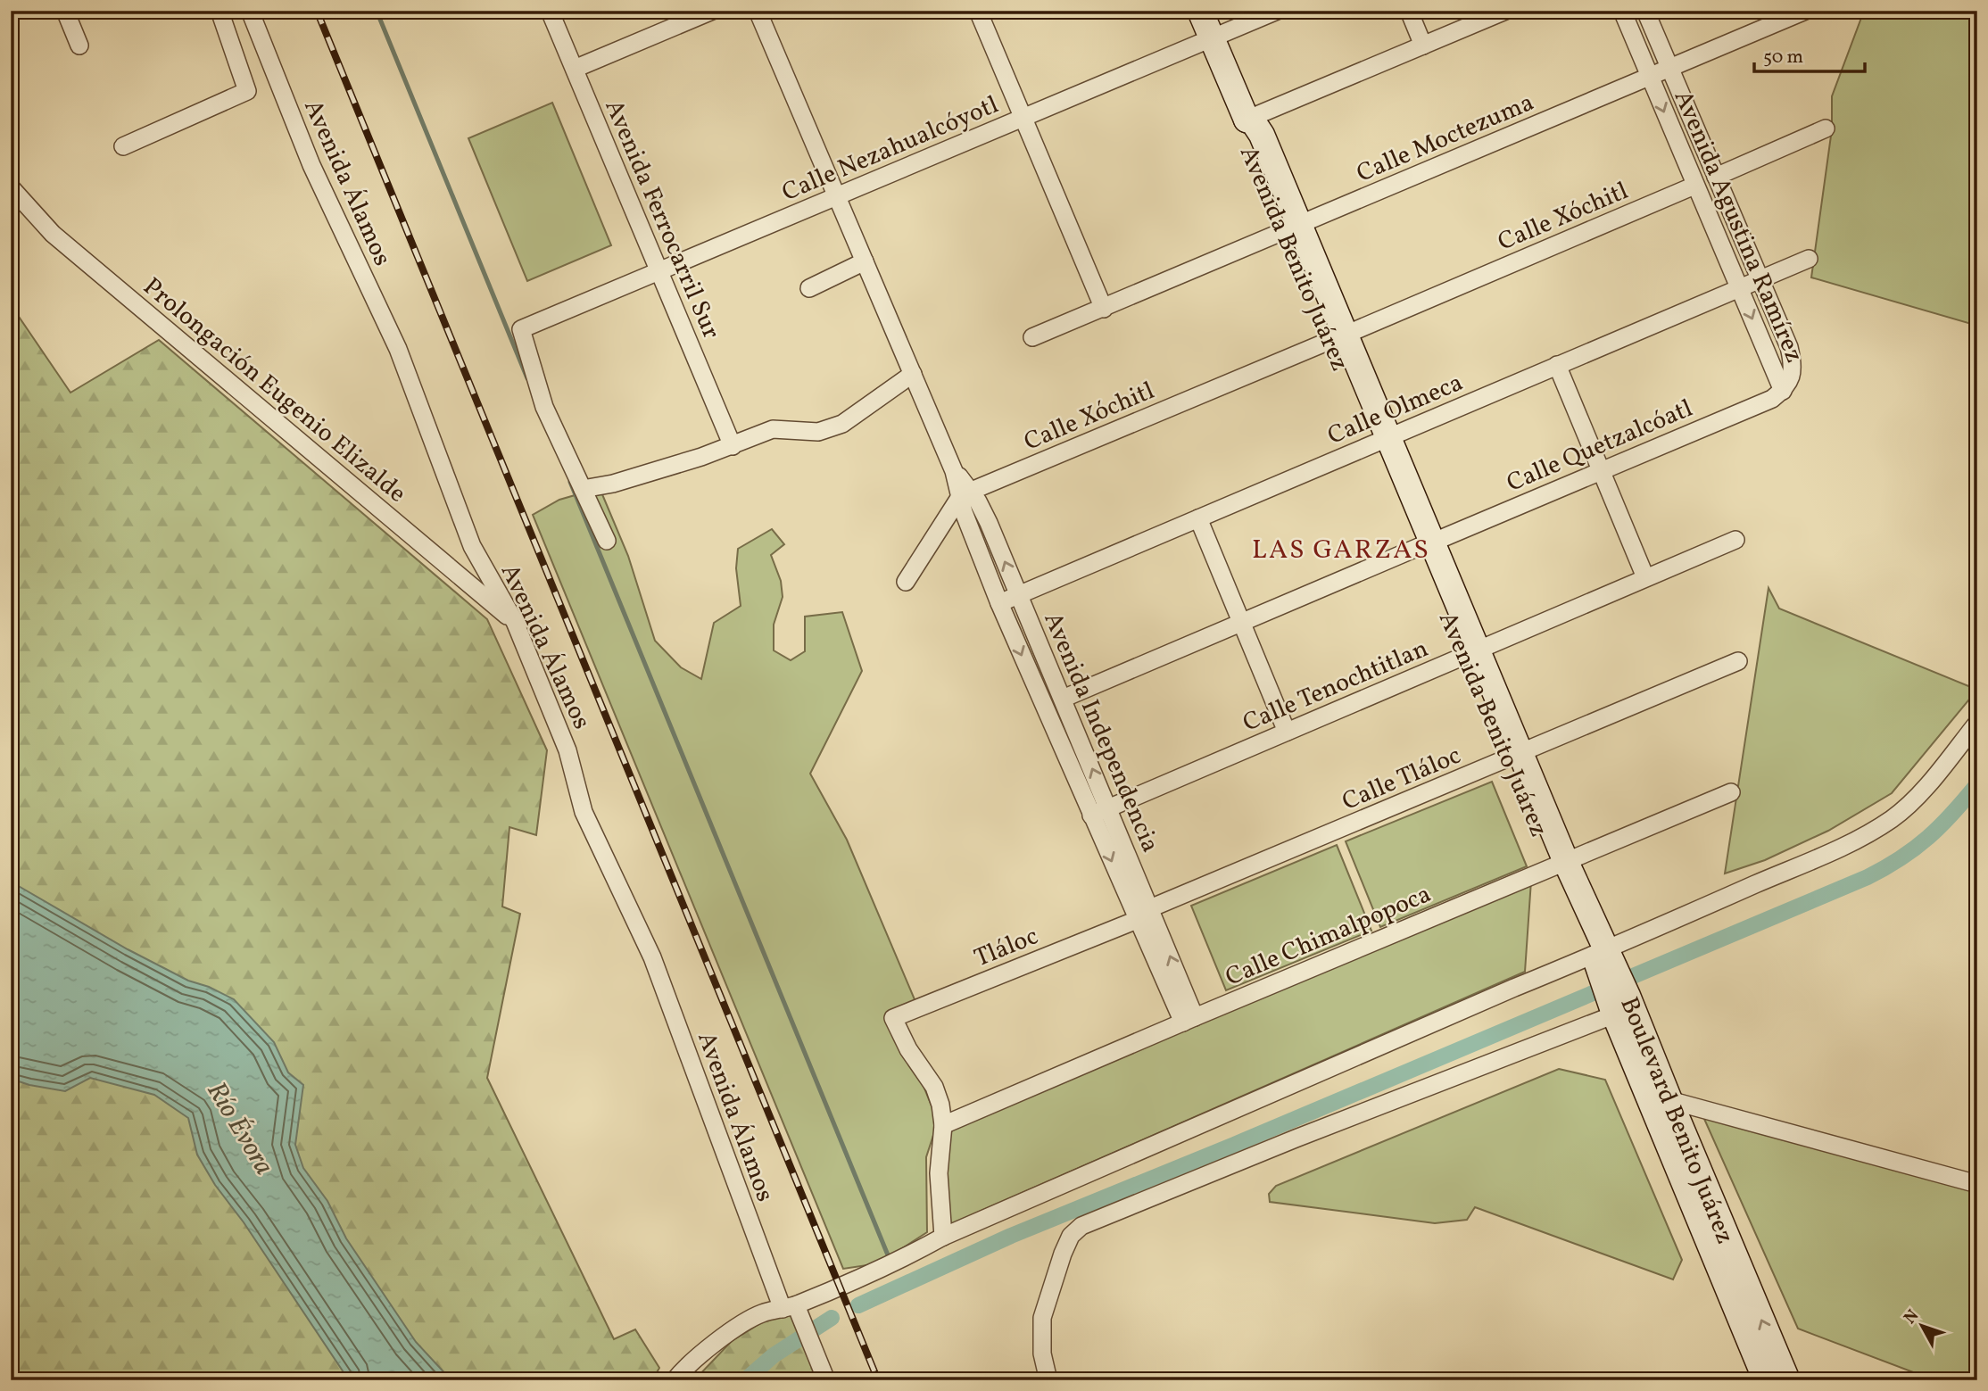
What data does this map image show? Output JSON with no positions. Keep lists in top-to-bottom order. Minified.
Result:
{"streets":{"street":["Calle Moctezuma","Calle Nezahualcóyotl","Avenida Álamos","Calle Xóchitl","Avenida Ferrocarril Sur","Avenida Agustina Ramírez","Avenida Benito Juárez","Prolongación Eugenio Elizalde","Calle Olmeca","Calle Quetzalcóatl","Calle Tenochtitlan","Avenida Independencia","Calle Tláloc","Calle Chimalpopoca","Tláloc","Boulevard Benito Juárez"]},"crossings":[["Calle Moctezuma","Avenida Agustina Ramírez"],["Calle Moctezuma","Avenida Benito Juárez"],["Calle Nezahualcóyotl","Avenida Ferrocarril Sur"],["Calle Nezahualcóyotl","Avenida Benito Juárez"],["Calle Nezahualcóyotl","Avenida Independencia"],["Avenida Álamos","Prolongación Eugenio Elizalde"],["Calle Xóchitl","Avenida Agustina Ramírez"],["Calle Xóchitl","Avenida Benito Juárez"],["Calle Xóchitl","Avenida Independencia"],["Avenida Agustina Ramírez","Calle Olmeca"],["Avenida Agustina Ramírez","Calle Quetzalcóatl"],["Avenida Benito Juárez","Calle Olmeca"],["Avenida Benito Juárez","Calle Quetzalcóatl"],["Avenida Benito Juárez","Calle Tenochtitlan"],["Avenida Benito Juárez","Calle Tláloc"],["Avenida Benito Juárez","Calle Chimalpopoca"],["Avenida Benito Juárez","Boulevard Benito Juárez"],["Calle Olmeca","Avenida Independencia"],["Calle Quetzalcóatl","Avenida Independencia"],["Calle Tenochtitlan","Avenida Independencia"],["Avenida Independencia","Calle Tláloc"],["Avenida Independencia","Calle Chimalpopoca"],["Avenida Independencia","Tláloc"],["Calle Chimalpopoca","Tláloc"],["Calle Chimalpopoca","Boulevard Benito Juárez"]],"districts":["LAS GARZAS"],"water":["Río Évora"],"scale_bar":"50 m","north":"top left"}
